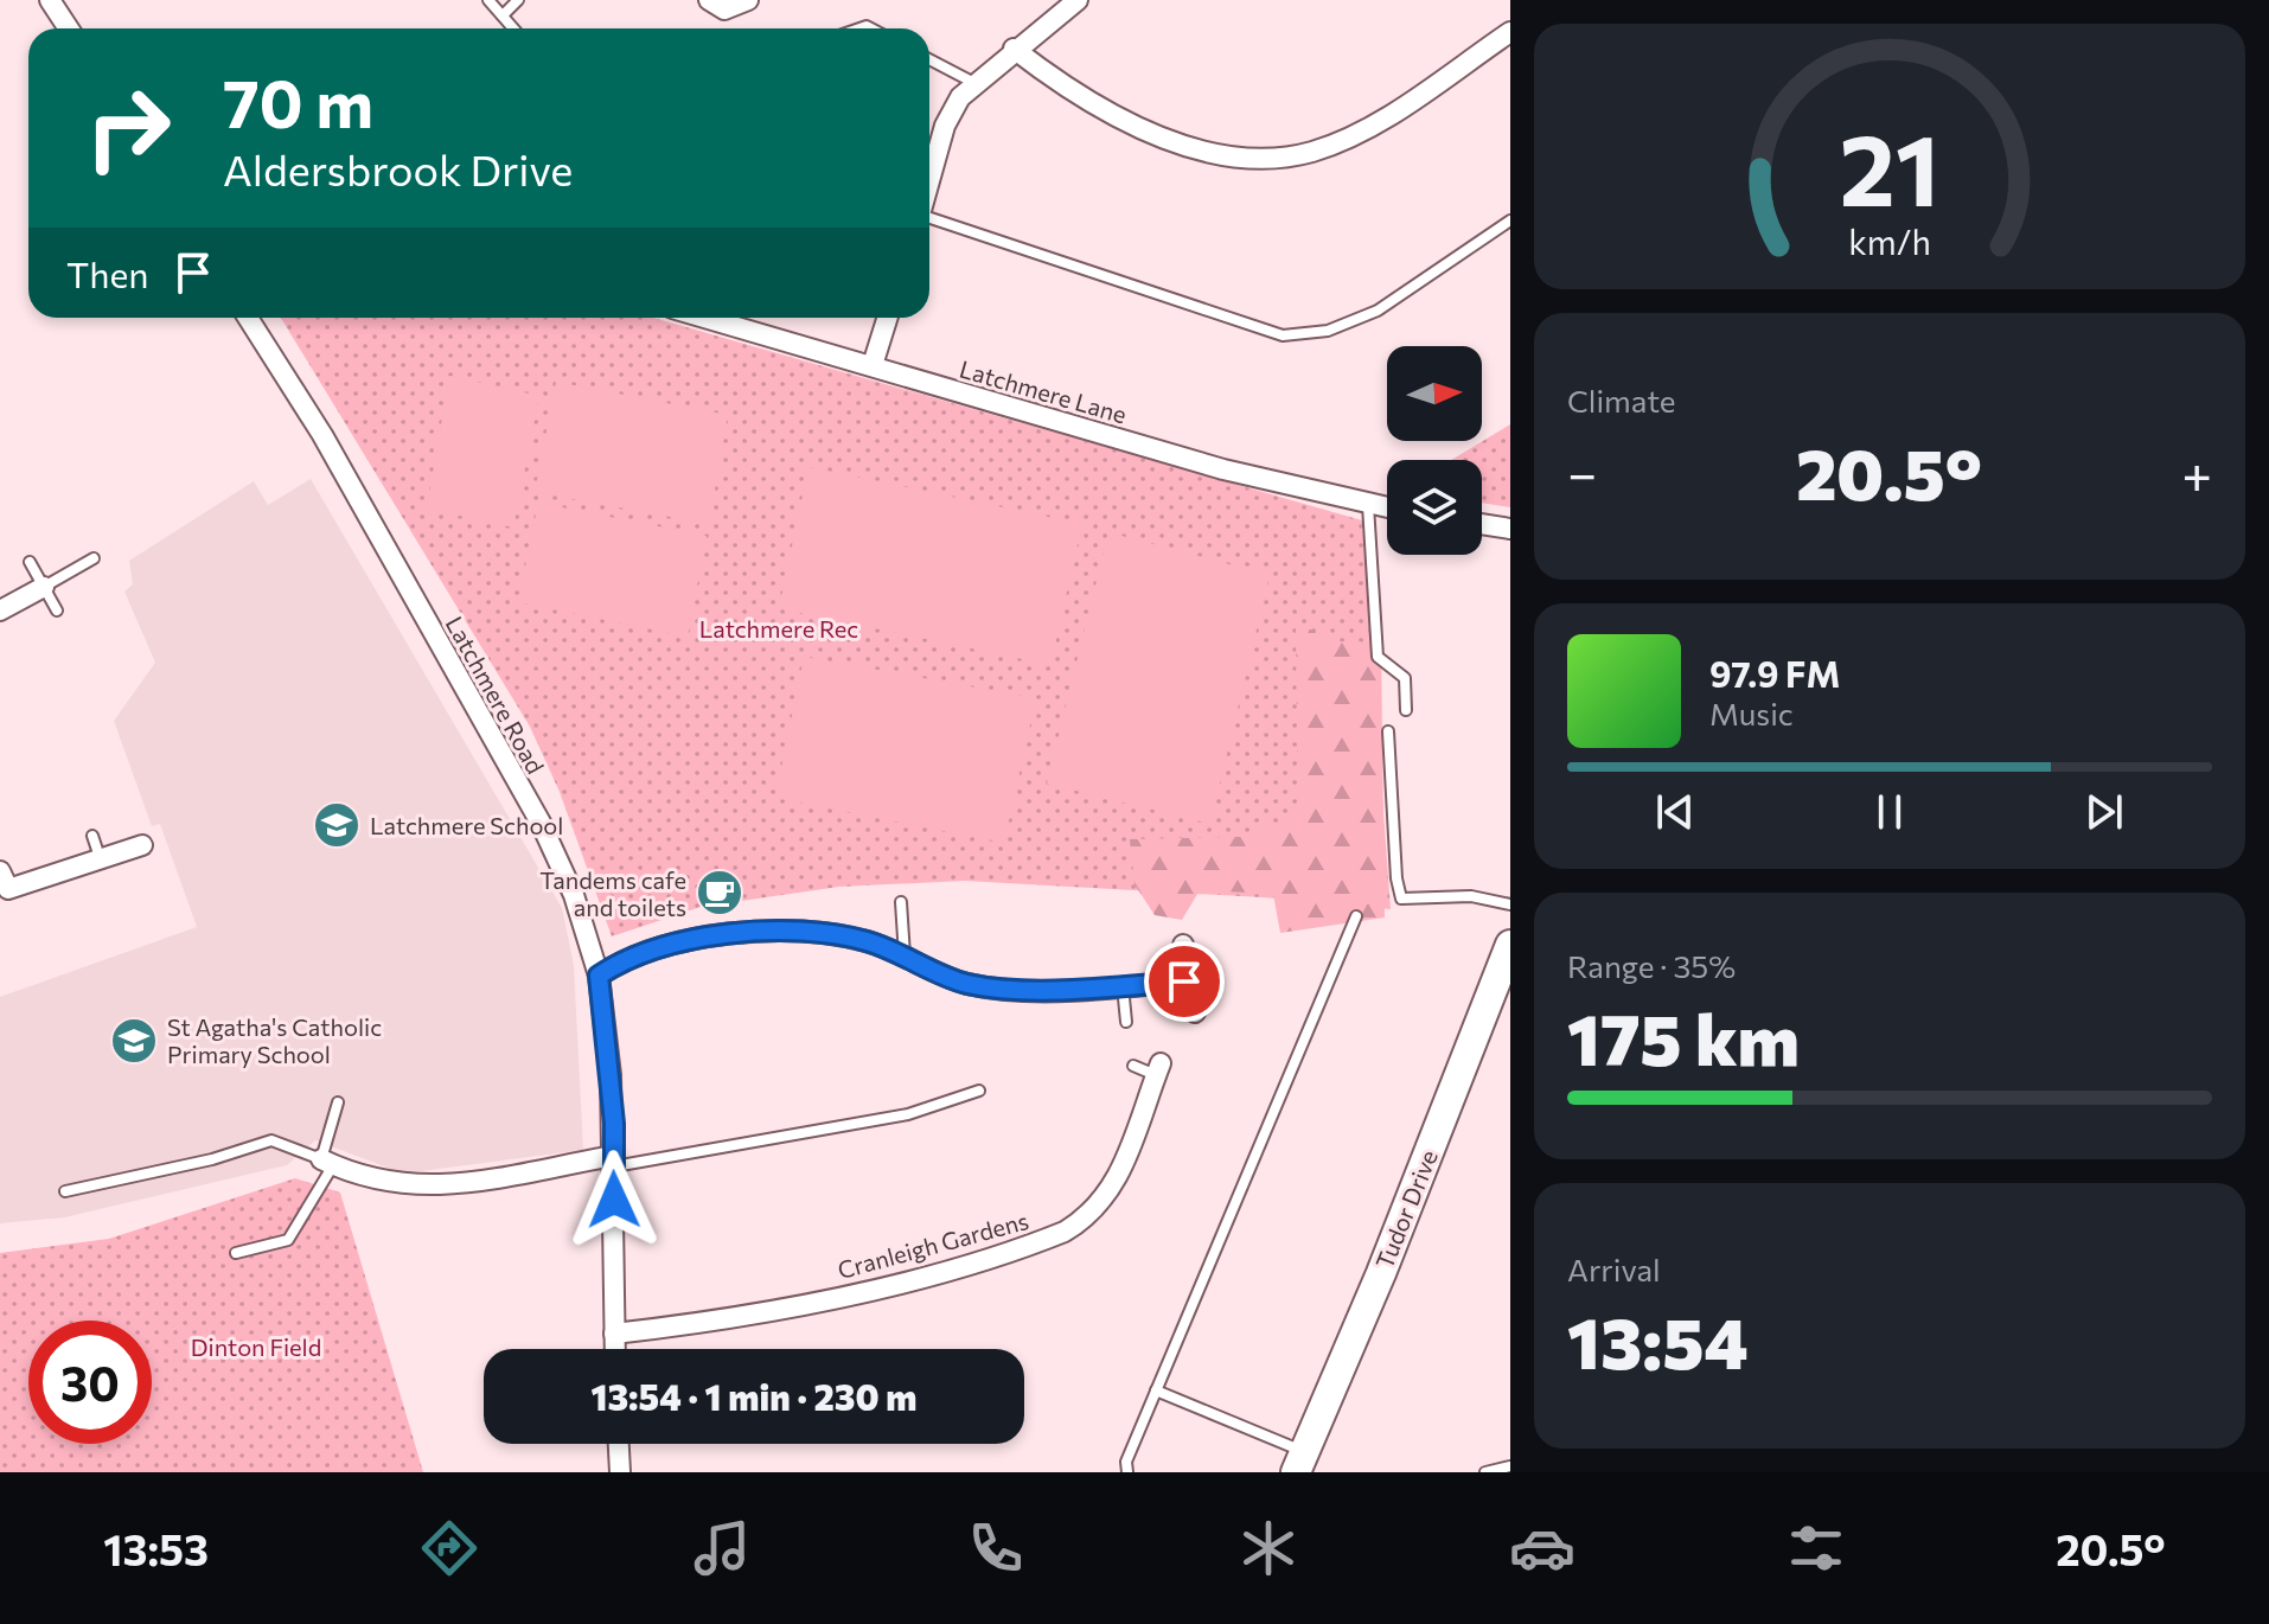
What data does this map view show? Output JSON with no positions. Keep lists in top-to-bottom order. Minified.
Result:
{"streets":{"street":["Latchmere Lane","Latchmere Road","Tudor Drive","Cranleigh Gardens"]},"crossings":[["Latchmere Road","Cranleigh Gardens"]],"parks":["Latchmere Rec","Dinton Field"],"places":{"school or university":["Latchmere School","St Agatha's Catholic Primary School"],"cafe":["Tandems cafe and toilets"]},"north":"right","page":{"turn":["70 m","Aldersbrook Drive"],"then":"Then","tile":["Climate",["Range · 35%","175 km"],["Arrival","13:54"]],"heat":["−","20.5°","+"],"song":["97.9 FM","Music"],"limit":"30","trip":"13:54 · 1 min · 230 m","tabs":["13:53","20.5°"],"gauge":["21","km/h"]}}
